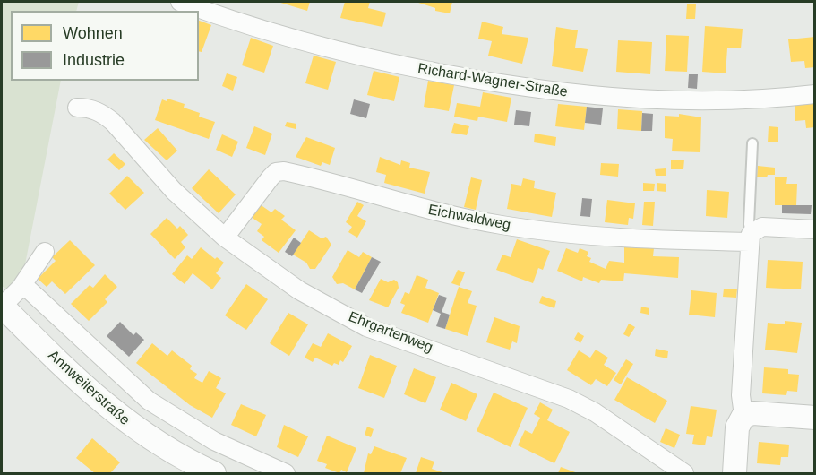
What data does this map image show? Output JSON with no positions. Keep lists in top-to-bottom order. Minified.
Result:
{"streets":{"street":["Richard-Wagner-Straße","Eichwaldweg","Ehrgartenweg","Annweilerstraße"]},"crossings":[["Eichwaldweg","Ehrgartenweg"]],"legend":["Wohnen","Industrie"]}
